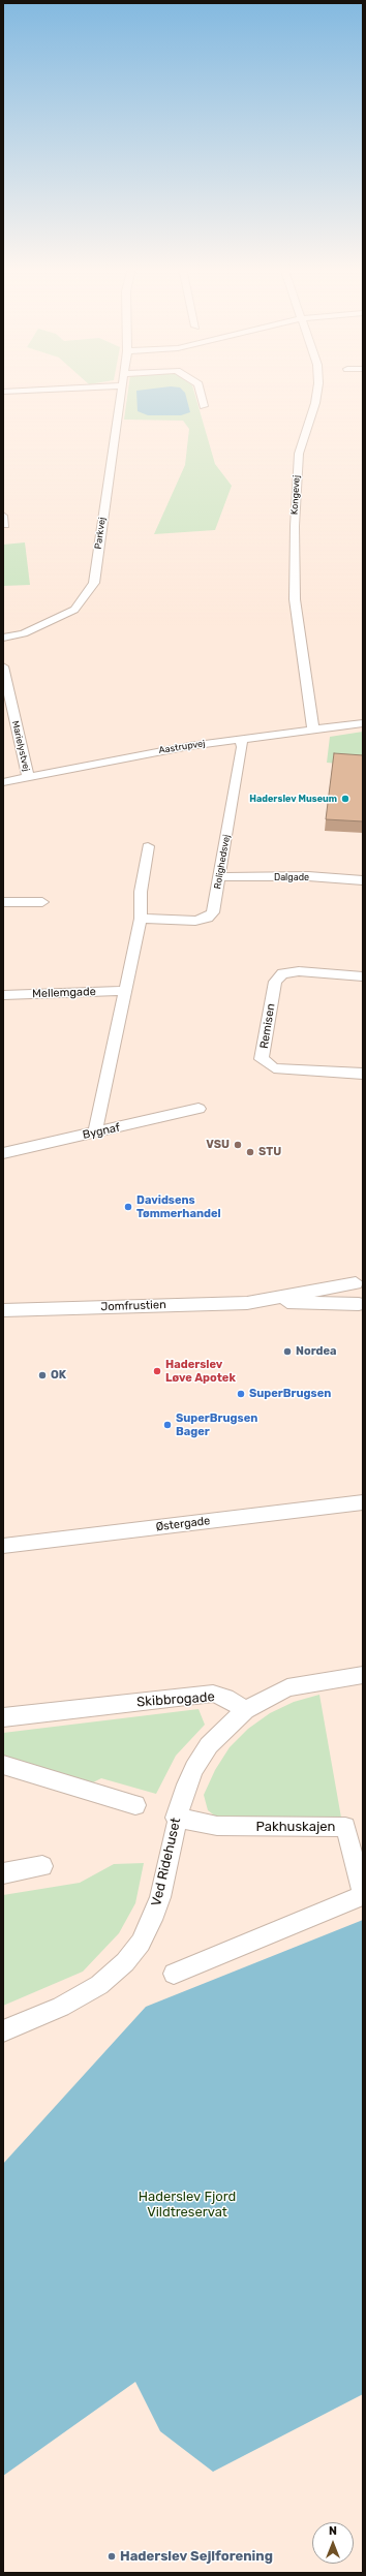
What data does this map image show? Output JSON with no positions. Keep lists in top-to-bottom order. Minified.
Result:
{"streets":{"street":["Kongevej","Parkvej","Marielystvej","Aastrupvej","Rolighedsvej","Dalgade","Mellemgade","Remisen","Bygnaf","Jomfrustien","Østergade","Skibbrogade","Pakhuskajen","Ved Ridehuset"]},"crossings":[["Kongevej","Aastrupvej"],["Marielystvej","Aastrupvej"],["Aastrupvej","Rolighedsvej"],["Rolighedsvej","Dalgade"],["Skibbrogade","Ved Ridehuset"],["Pakhuskajen","Ved Ridehuset"]],"parks":["Haderslev Fjord Vildtreservat"],"places":["Haderslev Museum","VSU","STU","Davidsens Tømmerhandel","Nordea","Haderslev Løve Apotek","OK","SuperBrugsen","SuperBrugsen Bager","Haderslev Sejlforening"],"north":"top"}
